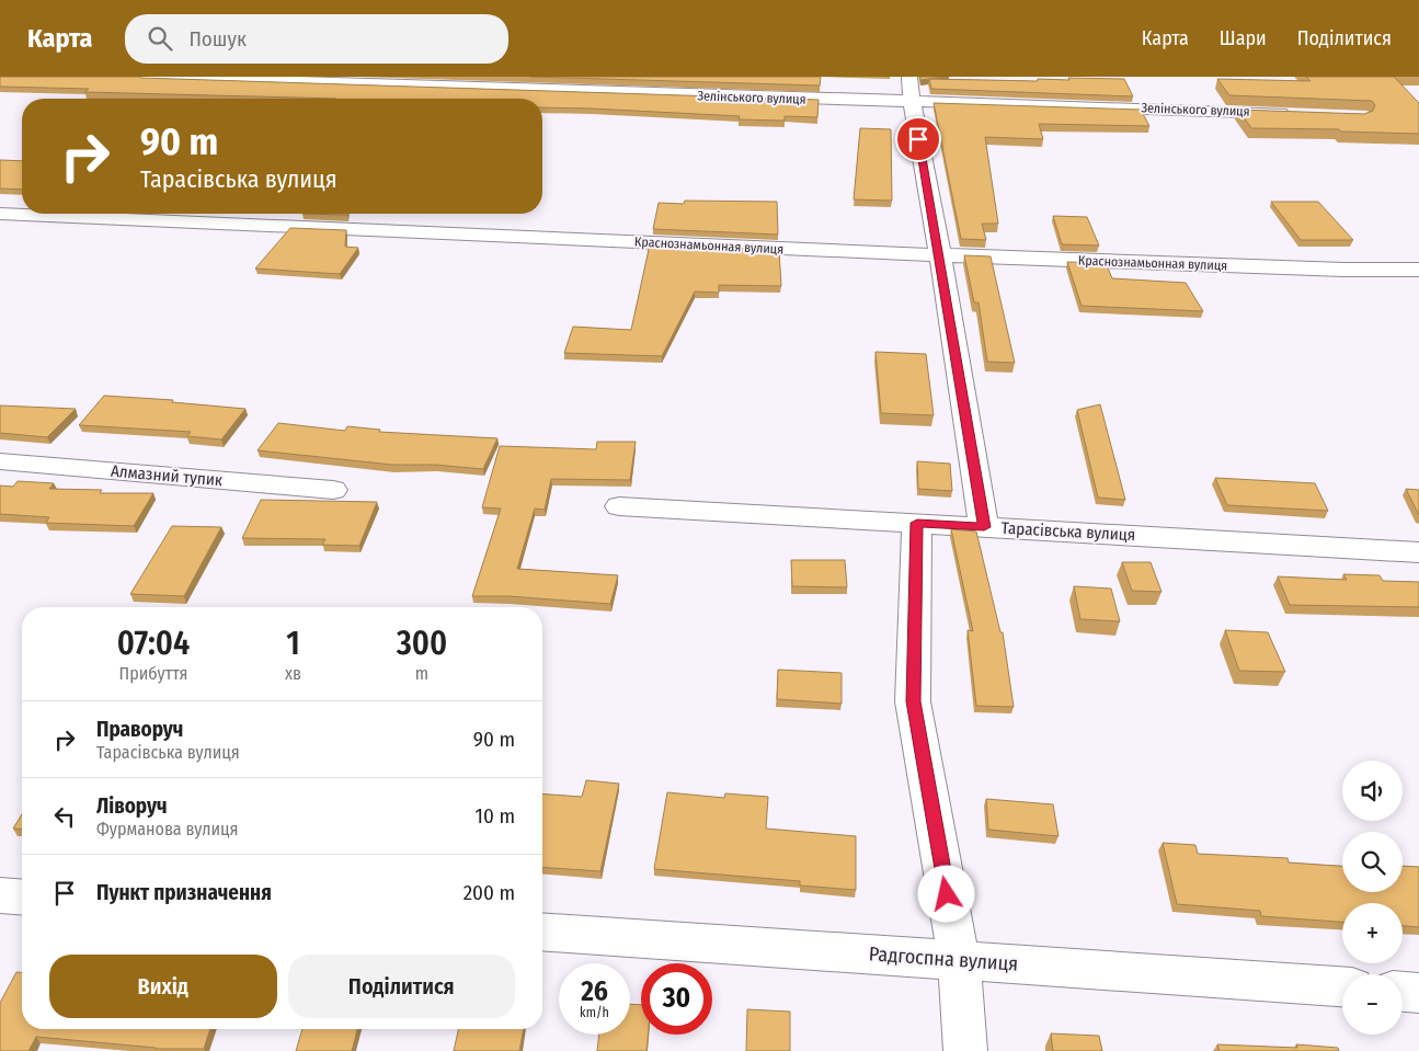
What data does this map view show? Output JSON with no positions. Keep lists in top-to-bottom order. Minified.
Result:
{"streets":{"street":["Зелінського вулиця","Краснознамьонная вулиця","Алмазний тупик","Тарасівська вулиця","Радгоспна вулиця"]},"page":{"header":"Карта","search":"Пошук","nav":["Карта","Шари","Поділитися"],"turn":["90 m","Тарасівська вулиця"],"eta":["07:04","Прибуття","1","хв","300","m"],"list":[{"name":"Праворуч","note":"Тарасівська вулиця","value":"90 m"},{"name":"Ліворуч","note":"Фурманова вулиця","value":"10 m"},{"name":"Пункт призначення","value":"200 m"}],"map_buttons":["+","−"],"buttons":["Вихід","Поділитися"],"speed":"26 km/h","limit":"30"}}
